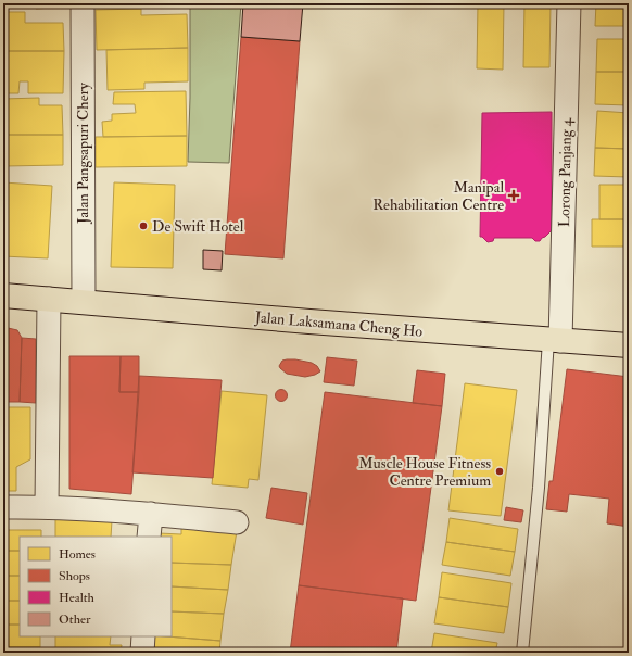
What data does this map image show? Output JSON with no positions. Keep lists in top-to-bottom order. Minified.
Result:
{"streets":{"main road":["Jalan Laksamana Cheng Ho"],"street":["Jalan Pangsapuri Chery","Lorong Panjang 4"]},"crossings":[["Jalan Pangsapuri Chery","Jalan Laksamana Cheng Ho"],["Lorong Panjang 4","Jalan Laksamana Cheng Ho"]],"places":{"health":["Manipal Rehabilitation Centre"],"other":["De Swift Hotel","Muscle House Fitness Centre Premium"]},"legend":["Homes","Shops","Health","Other"]}
